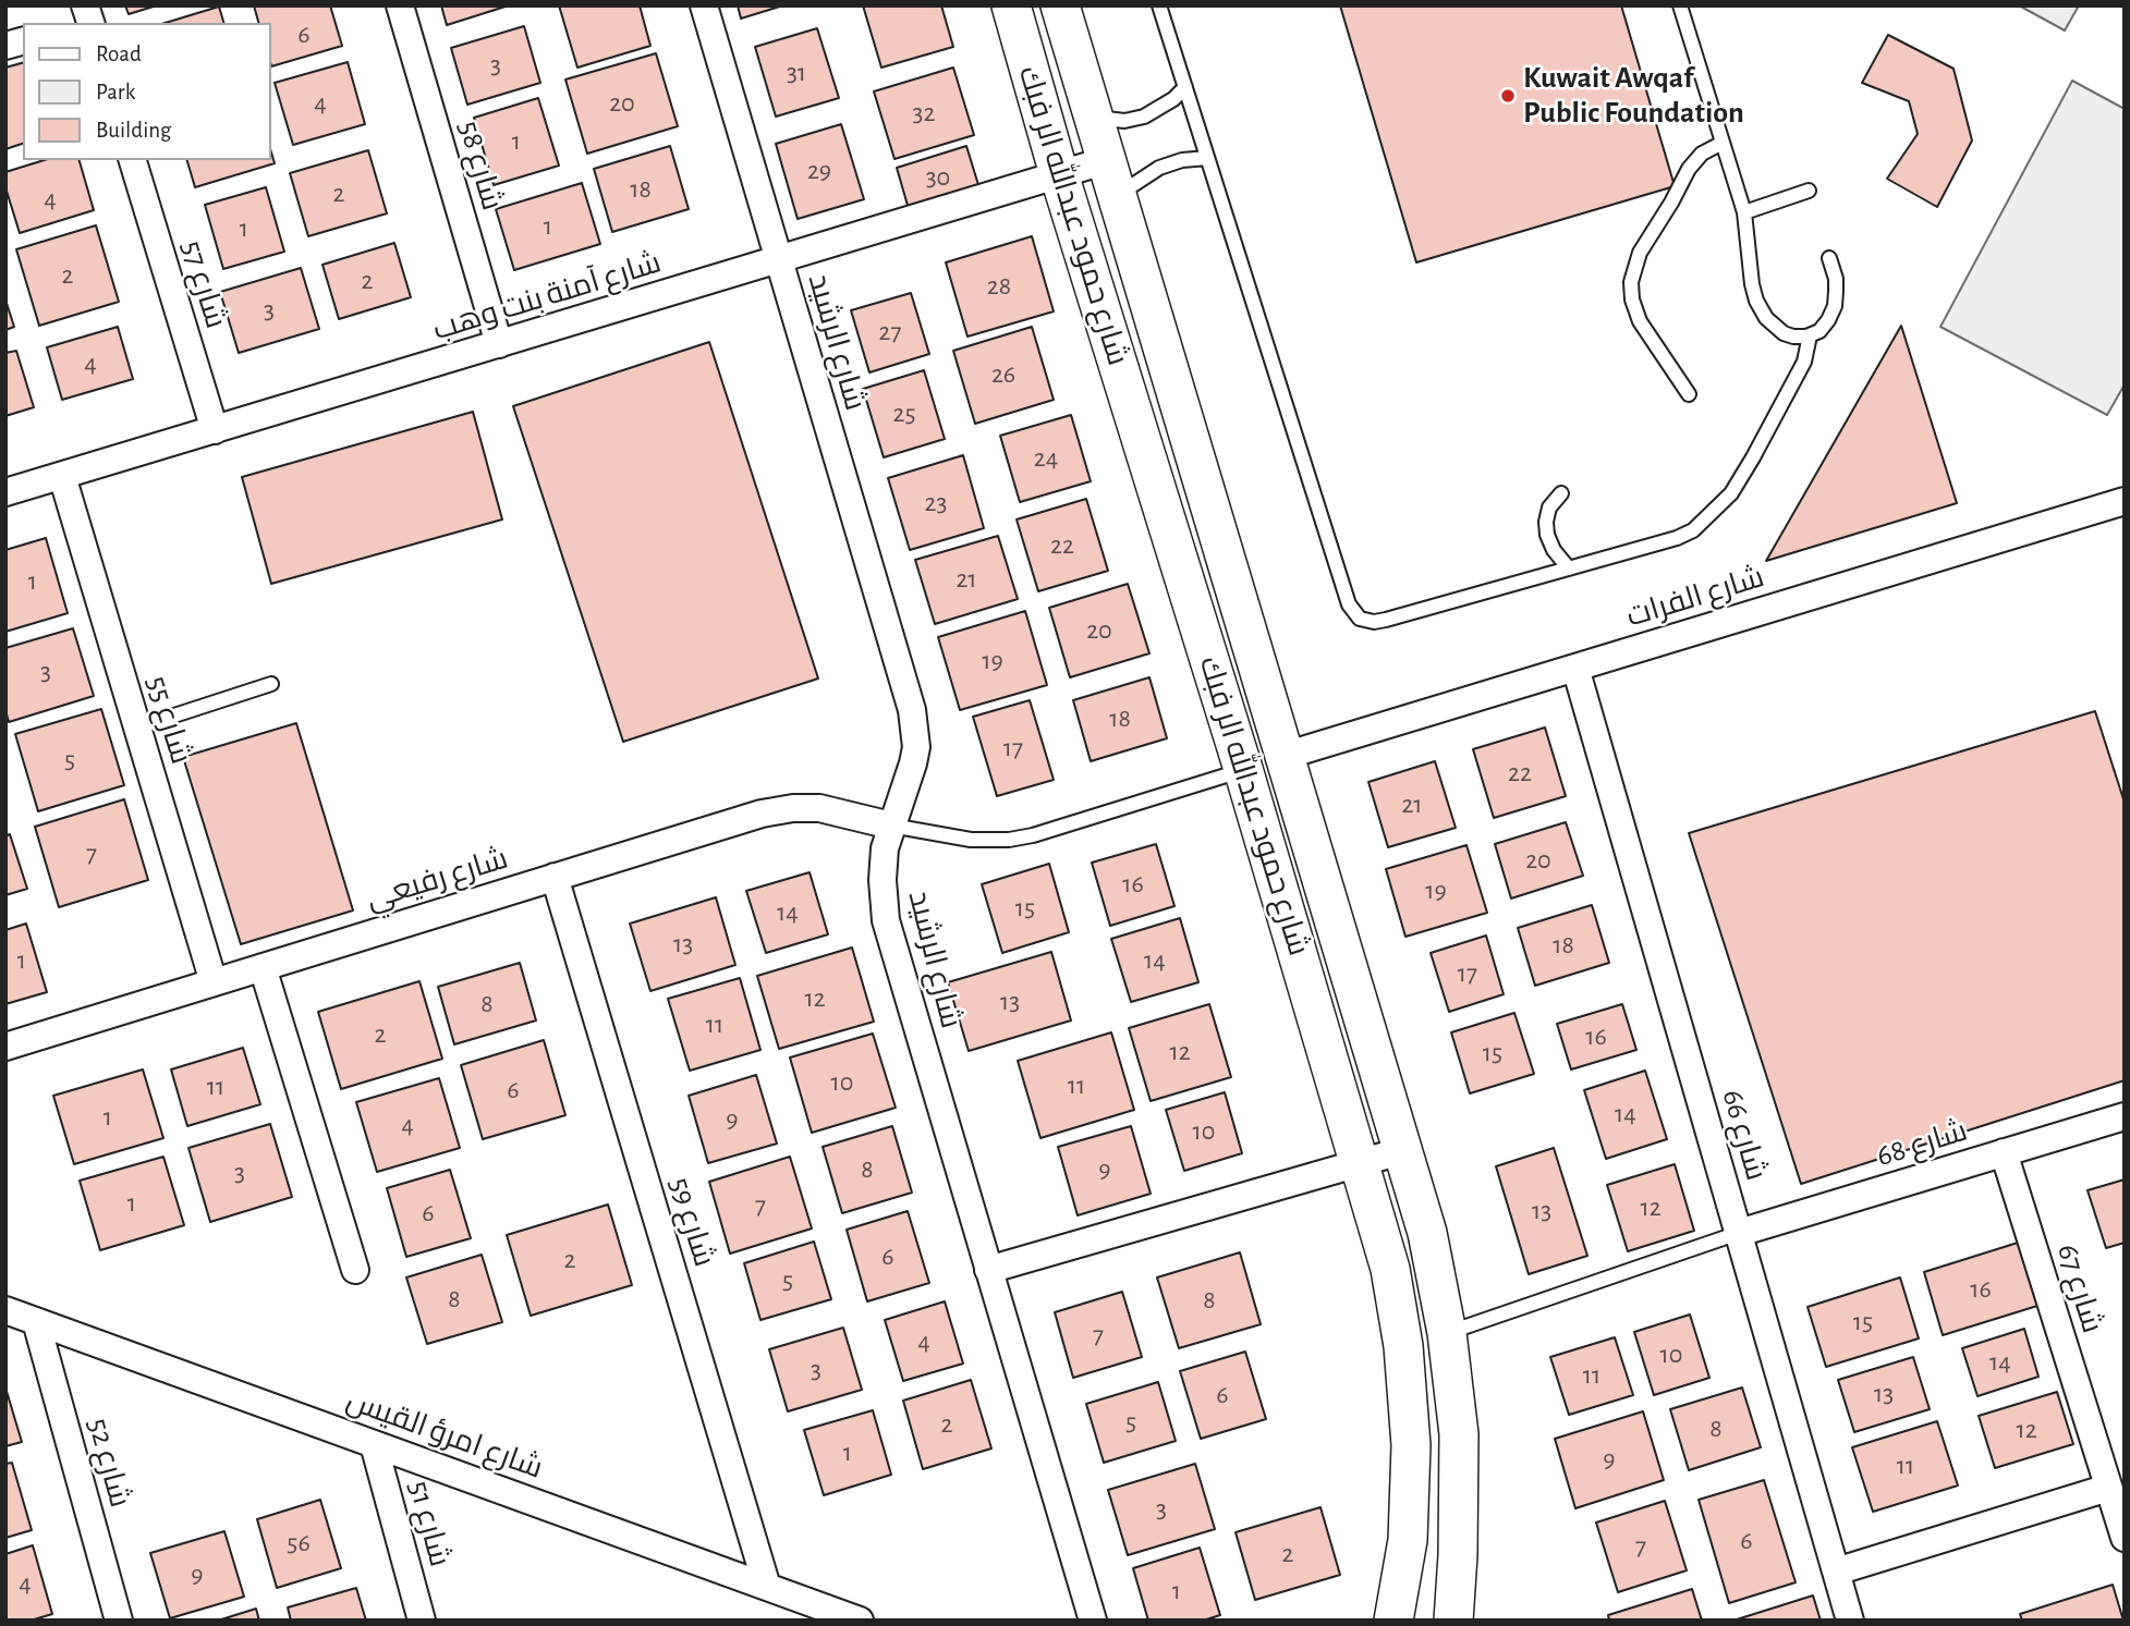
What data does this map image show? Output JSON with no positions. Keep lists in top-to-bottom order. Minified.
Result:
{"streets":{"street":["شارع 58","شارع حمود عبدالله الر فبك","شارع 57","شارع آمنة بنت وهب","شارع الرشيد","شارع الفرات","شارع 55","شارع رفيعي","شارع 66","شارع 68","شارع 59","شارع 67","شارع امرؤ القيس","شارع 52","شارع 51"]},"crossings":[["شارع 58","شارع آمنة بنت وهب"],["شارع حمود عبدالله الر فبك","شارع آمنة بنت وهب"],["شارع حمود عبدالله الر فبك","شارع الفرات"],["شارع 57","شارع آمنة بنت وهب"],["شارع آمنة بنت وهب","شارع الرشيد"],["شارع آمنة بنت وهب","شارع 55"],["شارع الرشيد","شارع رفيعي"],["شارع الفرات","شارع 66"],["شارع 55","شارع رفيعي"],["شارع رفيعي","شارع 59"],["شارع 66","شارع 68"],["شارع 68","شارع 67"],["شارع 59","شارع امرؤ القيس"],["شارع امرؤ القيس","شارع 52"],["شارع امرؤ القيس","شارع 51"]],"places":["Kuwait Awqaf Public Foundation"],"house_numbers":["6","3","31","4","20","32","1","29","30","18","2","4","1","1","2","2","28","3","27","4","26","25","24","23","22","21","1","20","19","3","18","17","5","22","21","7","20","16","19","15","14","13","18","1","14","17","12","13","8","11","2","16","12","15","10","11","11","6","14","1","9","4","10","8","9","3","1","7","12","13","6","6","2","5","16","8","8","15","7","4","10","14","3","11","13","6","5","2","8","12","1","9","11","3","6","56","7","2","9","4","1"],"legend":["Road","Park","Building"]}
